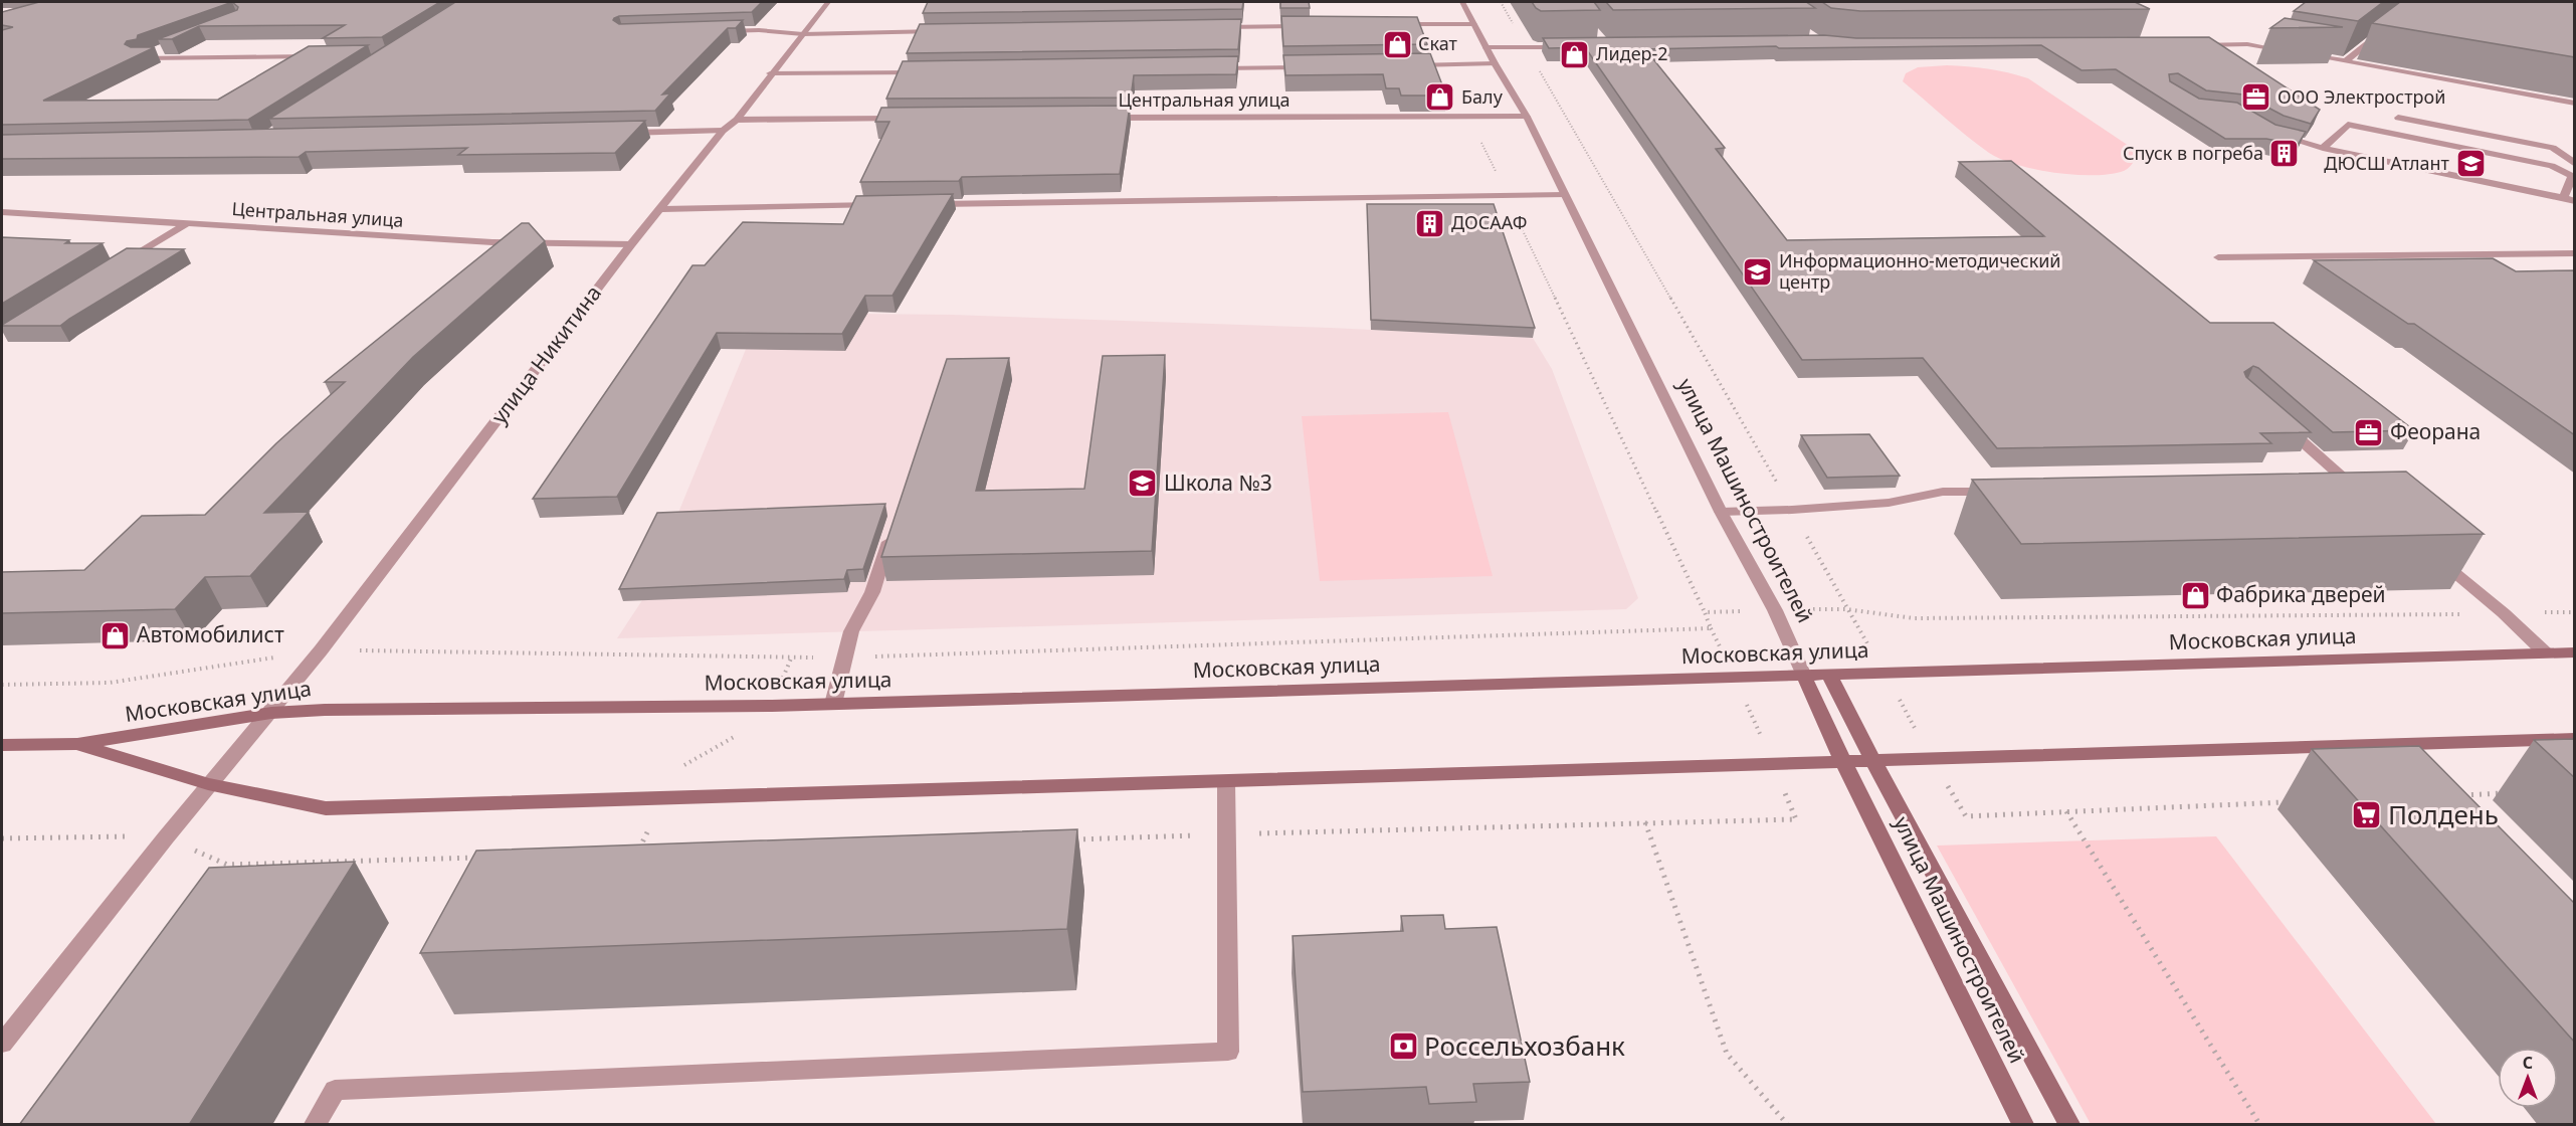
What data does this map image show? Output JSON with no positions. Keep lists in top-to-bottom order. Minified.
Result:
{"streets":{"main road":["улица Машиностроителей","Московская улица"],"street":["Центральная улица","улица Никитина"]},"crossings":[["Центральная улица","улица Никитина"],["Центральная улица","улица Машиностроителей"],["улица Никитина","Московская улица"],["улица Машиностроителей","Московская улица"]],"places":{"shop":["Скат","Лидер-2","Балу","Фабрика дверей","Автомобилист"],"office":["ООО Электрострой","Феорана"],"building":["Спуск в погреба","ДОСААФ"],"school or university":["ДЮСШ Атлант","Информационно-методический центр","Школа №3"],"supermarket":["Полдень"],"bank":["Россельхозбанк"]},"north":"top"}
